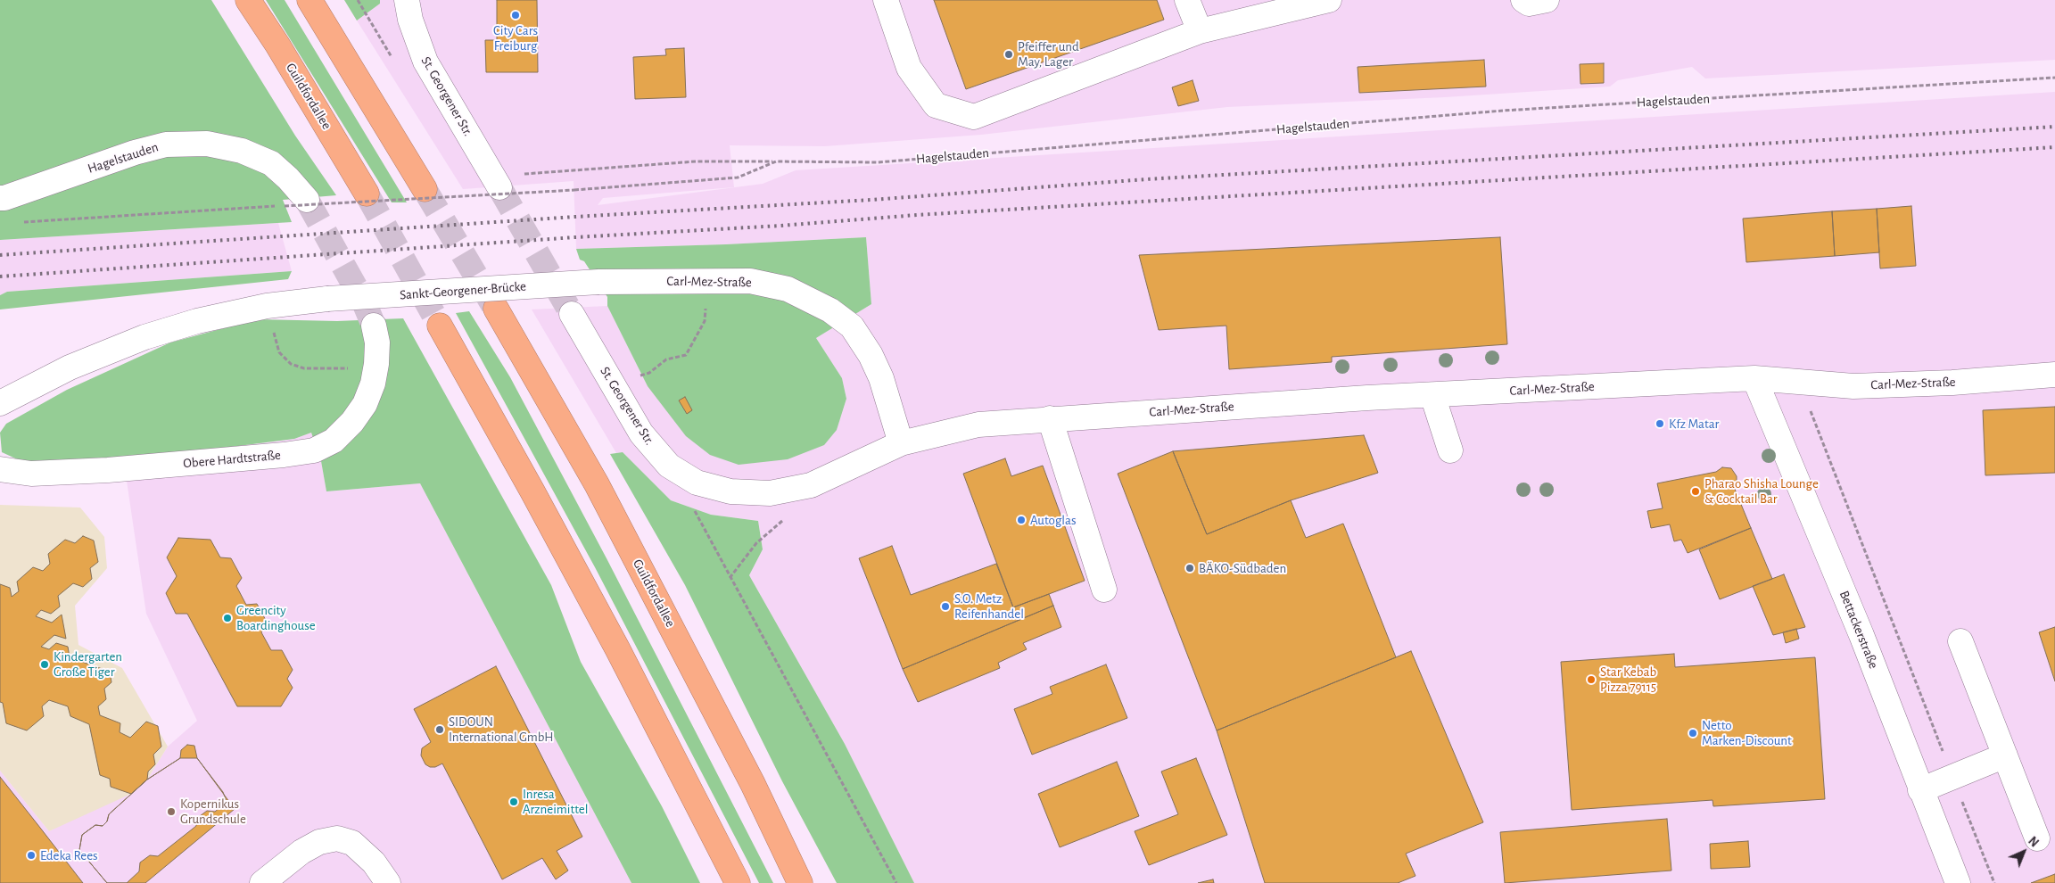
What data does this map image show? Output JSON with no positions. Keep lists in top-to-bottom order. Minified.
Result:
{"streets":{"highway":["Guildfordallee"],"street":["St. Georgener Str.","Hagelstauden","Carl-Mez-Straße","Sankt-Georgener-Brücke","Obere Hardtstraße","Bettackerstraße"]},"crossings":[["St. Georgener Str.","Carl-Mez-Straße"],["Carl-Mez-Straße","Sankt-Georgener-Brücke"],["Carl-Mez-Straße","Bettackerstraße"]],"places":["City Cars Freiburg","Pfeiffer und May, Lager","Kfz Matar","Pharao Shisha Lounge & Cocktail Bar","Autoglas","BÄKO-Südbaden","S.O. Metz Reifenhandel","Greencity Boardinghouse","Kindergarten Große Tiger","Star Kebab Pizza 79115","SIDOUN International GmbH","Netto Marken-Discount","Inresa Arzneimittel","Kopernikus Grundschule","Edeka Rees"],"north":"top right"}
